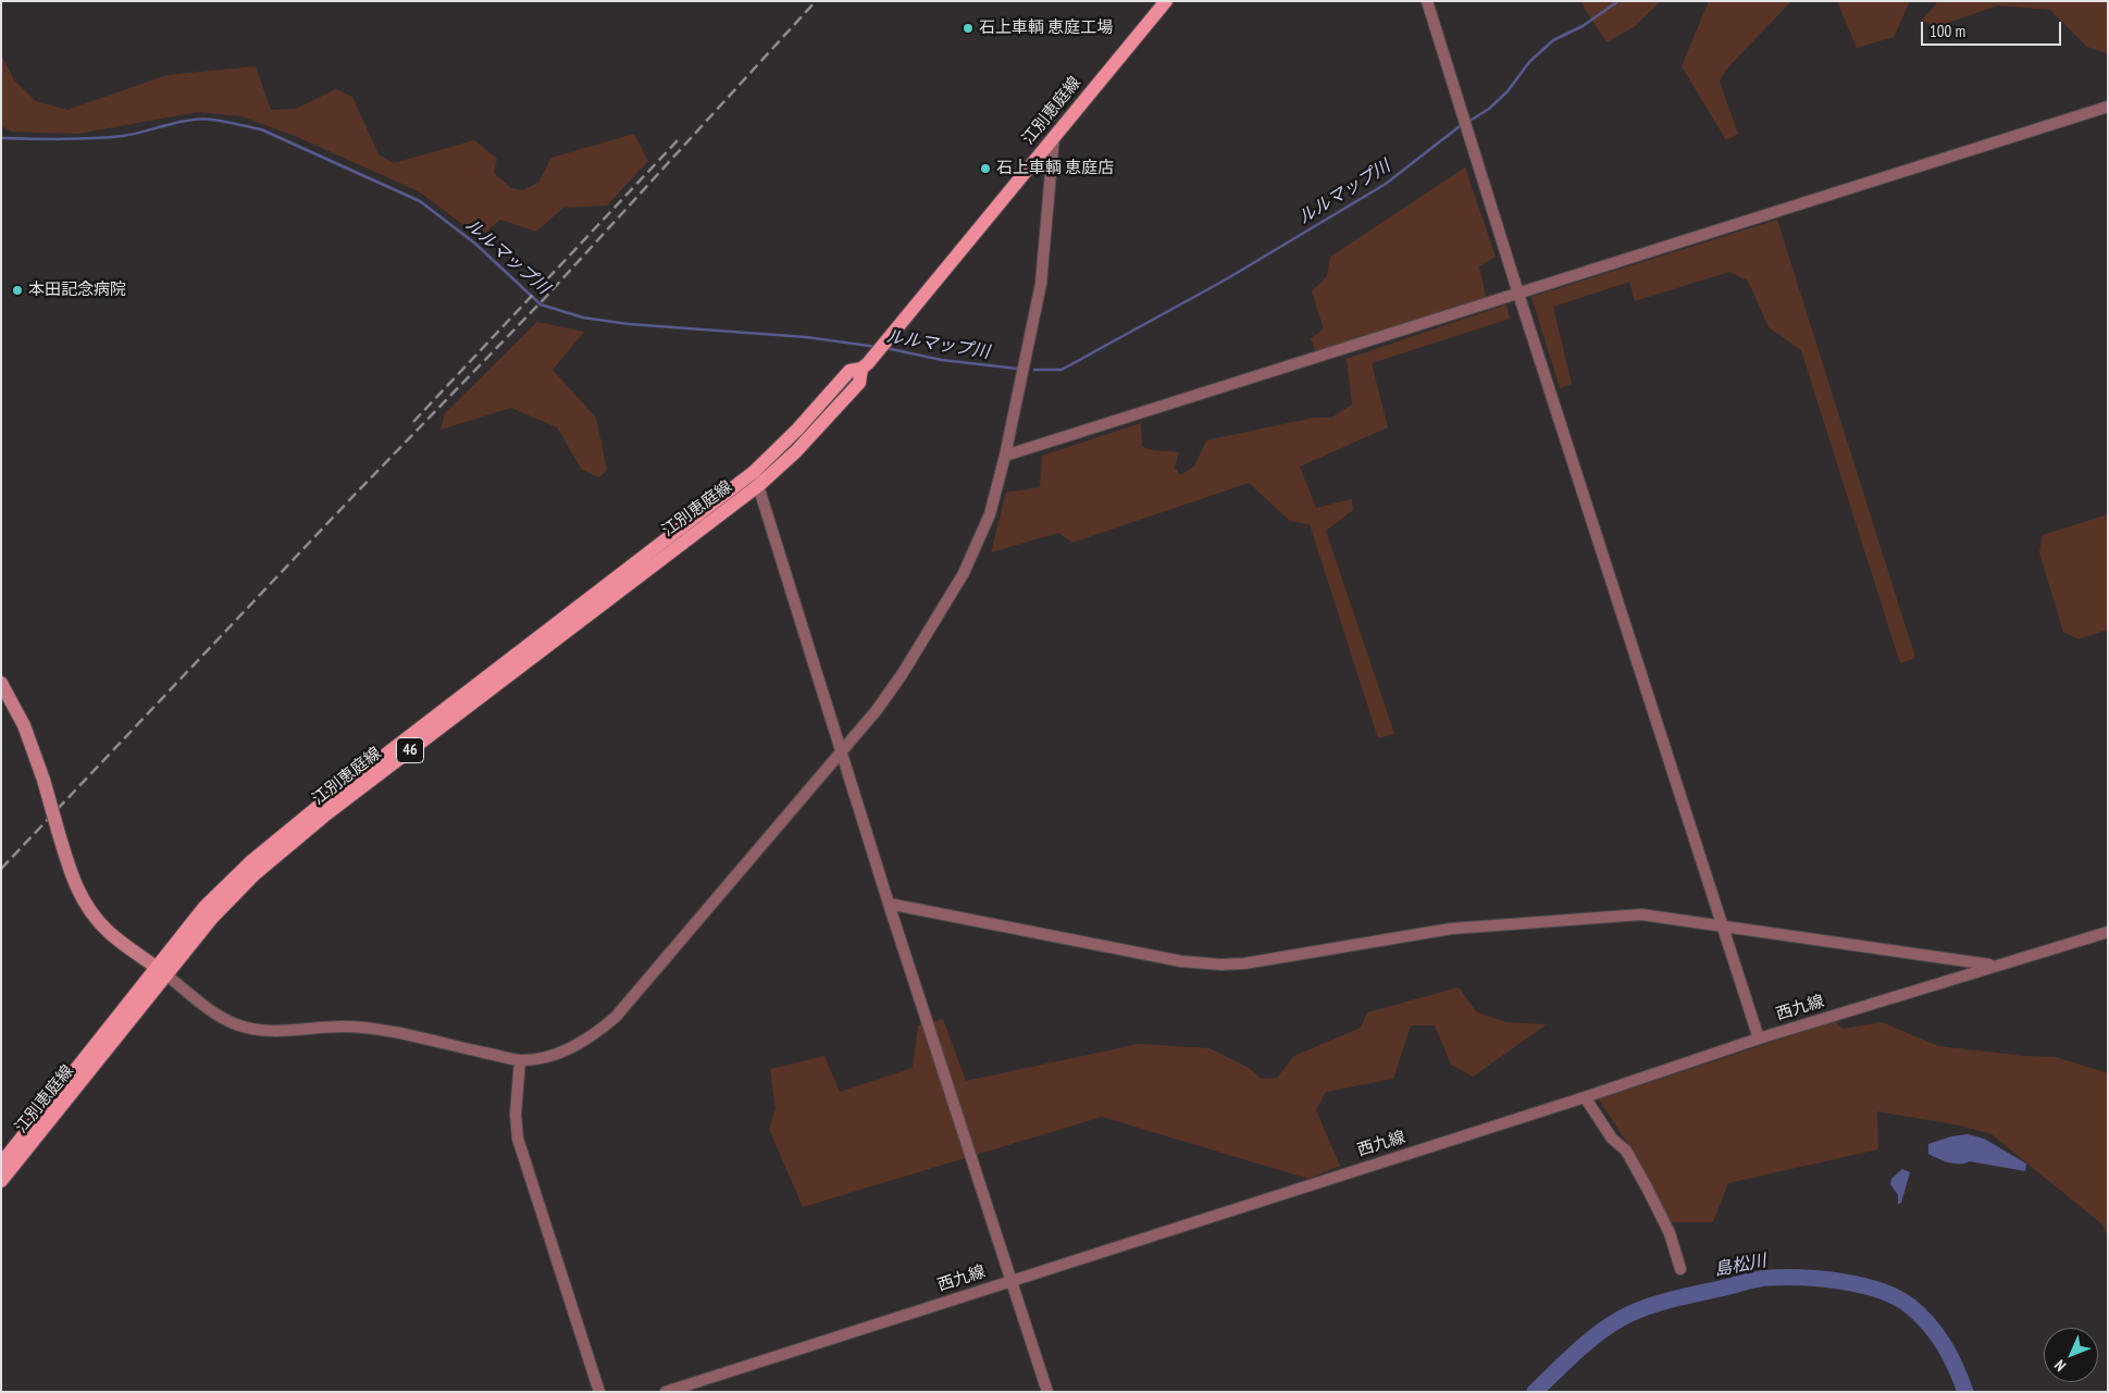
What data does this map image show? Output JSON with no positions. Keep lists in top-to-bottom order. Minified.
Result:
{"streets":{"main road":["江別恵庭線","46"],"street":["西九線"]},"water":["ルルマップ川","島松川"],"places":["石上車輌 恵庭工場","石上車輌 恵庭店","本田記念病院"],"scale_bar":"100 m","north":"bottom left"}
